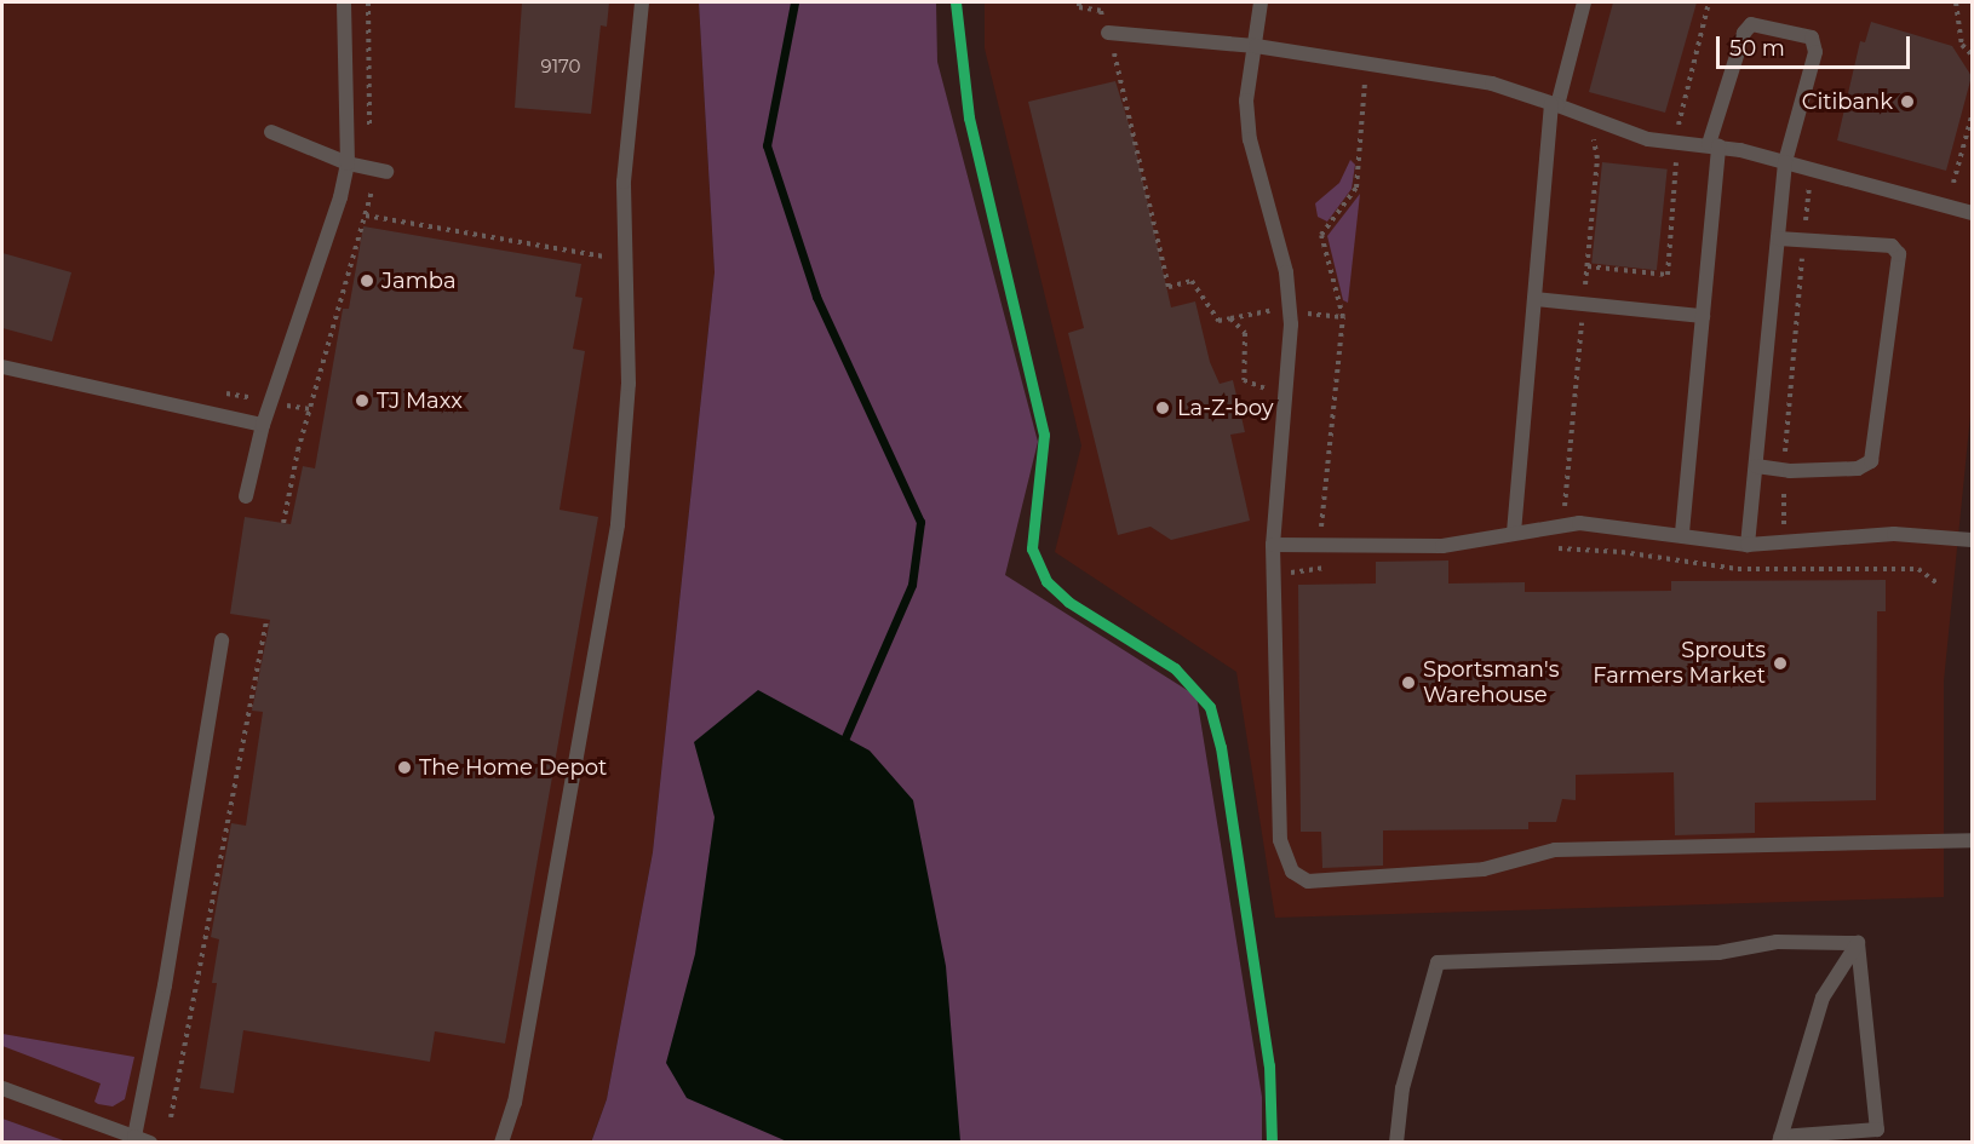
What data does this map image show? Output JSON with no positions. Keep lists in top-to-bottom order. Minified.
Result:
{"places":["Citibank","Jamba","TJ Maxx","La-Z-boy","Sprouts Farmers Market","Sportsman's Warehouse","The Home Depot"],"house_numbers":["9170"],"scale_bar":"50 m"}
